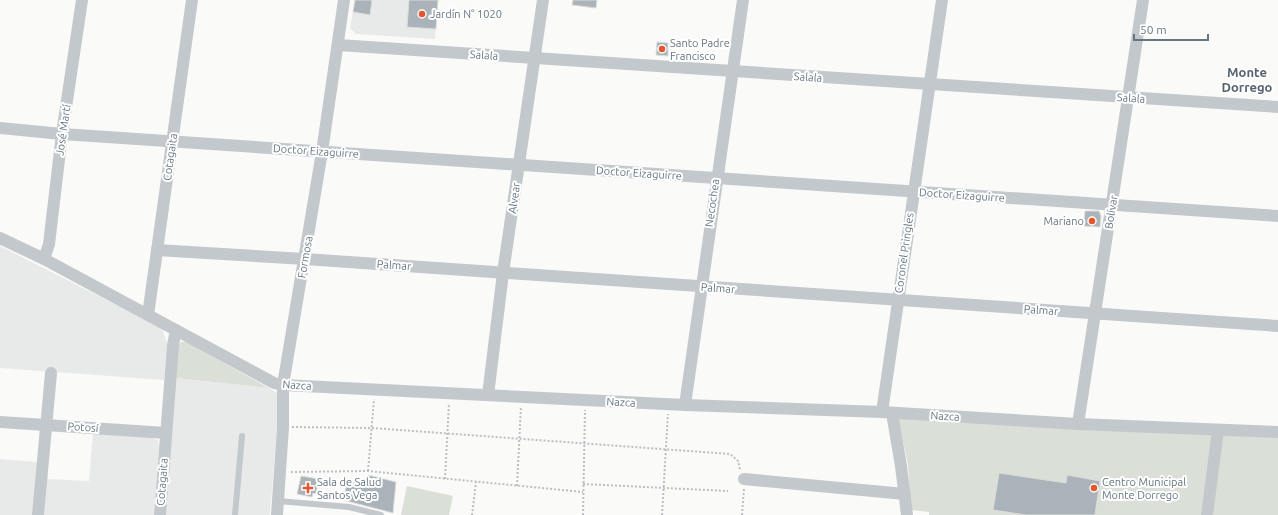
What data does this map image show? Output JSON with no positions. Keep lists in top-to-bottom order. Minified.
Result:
{"streets":{"street":["Salala","José Martí","Doctor Eizaguirre","Cotagaita","Alvear","Necochea","Bolívar","Coronel Pringles","Formosa","Palmar","Nazca","Potosí"]},"crossings":[["Salala","Alvear"],["Salala","Necochea"],["Salala","Bolívar"],["Salala","Coronel Pringles"],["Salala","Formosa"],["José Martí","Doctor Eizaguirre"],["José Martí","Nazca"],["Doctor Eizaguirre","Cotagaita"],["Doctor Eizaguirre","Alvear"],["Doctor Eizaguirre","Necochea"],["Doctor Eizaguirre","Bolívar"],["Doctor Eizaguirre","Coronel Pringles"],["Doctor Eizaguirre","Formosa"],["Cotagaita","Palmar"],["Cotagaita","Nazca"],["Cotagaita","Potosí"],["Alvear","Palmar"],["Alvear","Nazca"],["Necochea","Palmar"],["Necochea","Nazca"],["Bolívar","Palmar"],["Bolívar","Nazca"],["Coronel Pringles","Palmar"],["Coronel Pringles","Nazca"],["Formosa","Palmar"],["Formosa","Nazca"]],"districts":["Monte Dorrego"],"places":{"other":["Jardín N° 1020","Santo Padre Francisco","Mariano","Centro Municipal Monte Dorrego"],"health":["Sala de Salud Santos Vega"]},"scale_bar":"50 m"}
